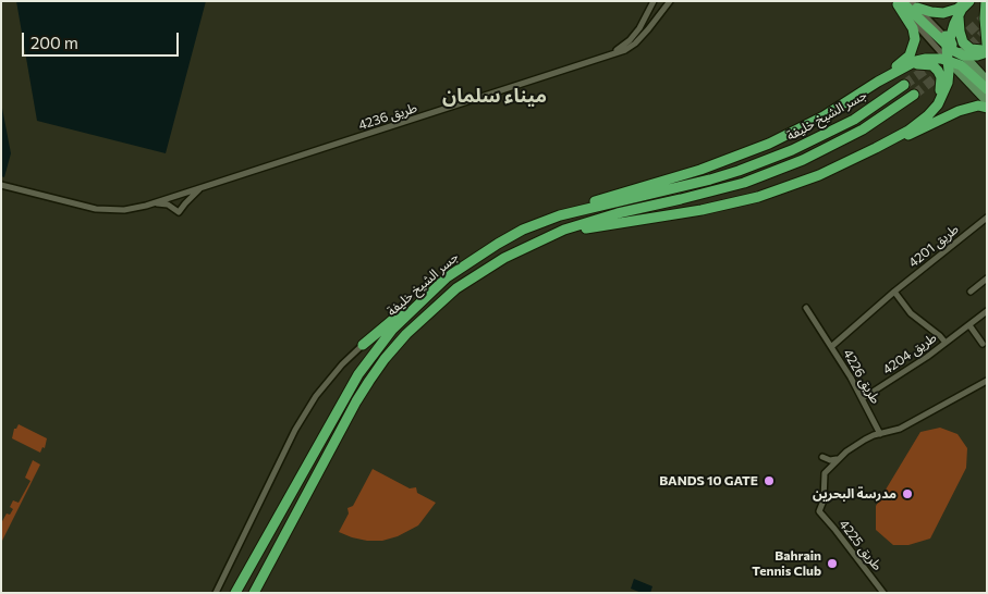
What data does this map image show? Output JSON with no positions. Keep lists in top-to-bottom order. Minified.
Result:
{"streets":{"highway":["جسر الشيخ خليفة"],"street":["طريق 4236","طريق 4201","طريق 4204","طريق 4226","طريق 4225"]},"crossings":[["طريق 4201","طريق 4226"],["طريق 4204","طريق 4226"]],"districts":["ميناء سلمان"],"places":["BANDS 10 GATE","مدرسة البحرين","Bahrain Tennis Club"],"scale_bar":"200 m"}
